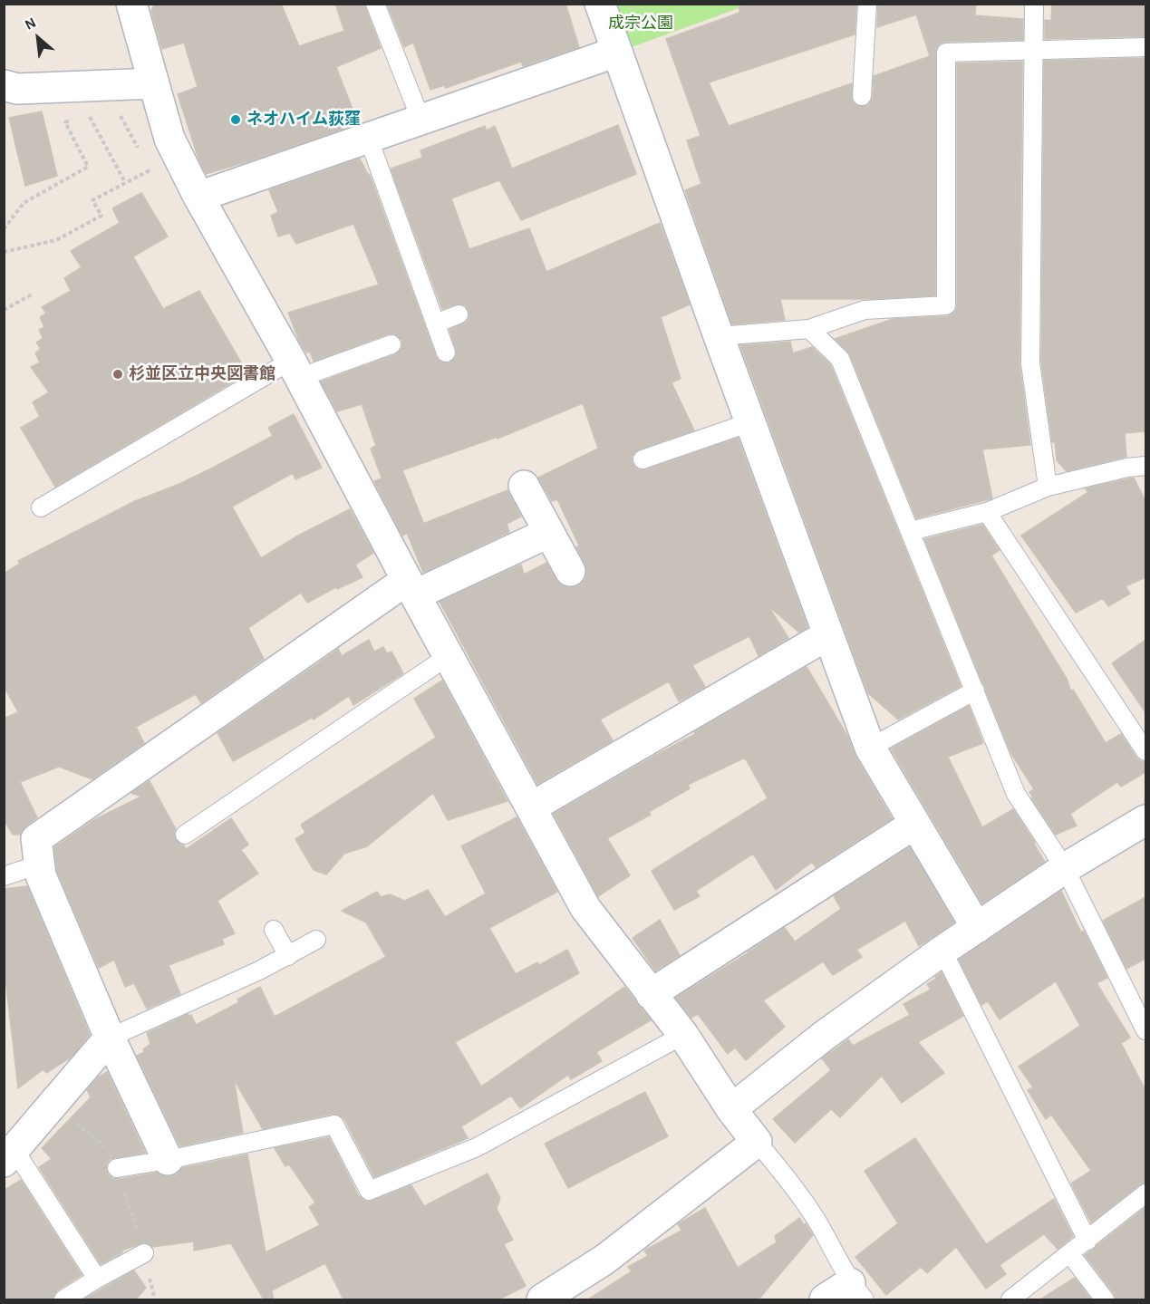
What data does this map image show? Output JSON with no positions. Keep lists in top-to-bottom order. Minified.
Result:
{"parks":["成宗公園"],"places":["ネオハイム荻窪","杉並区立中央図書館"],"north":"top left"}
